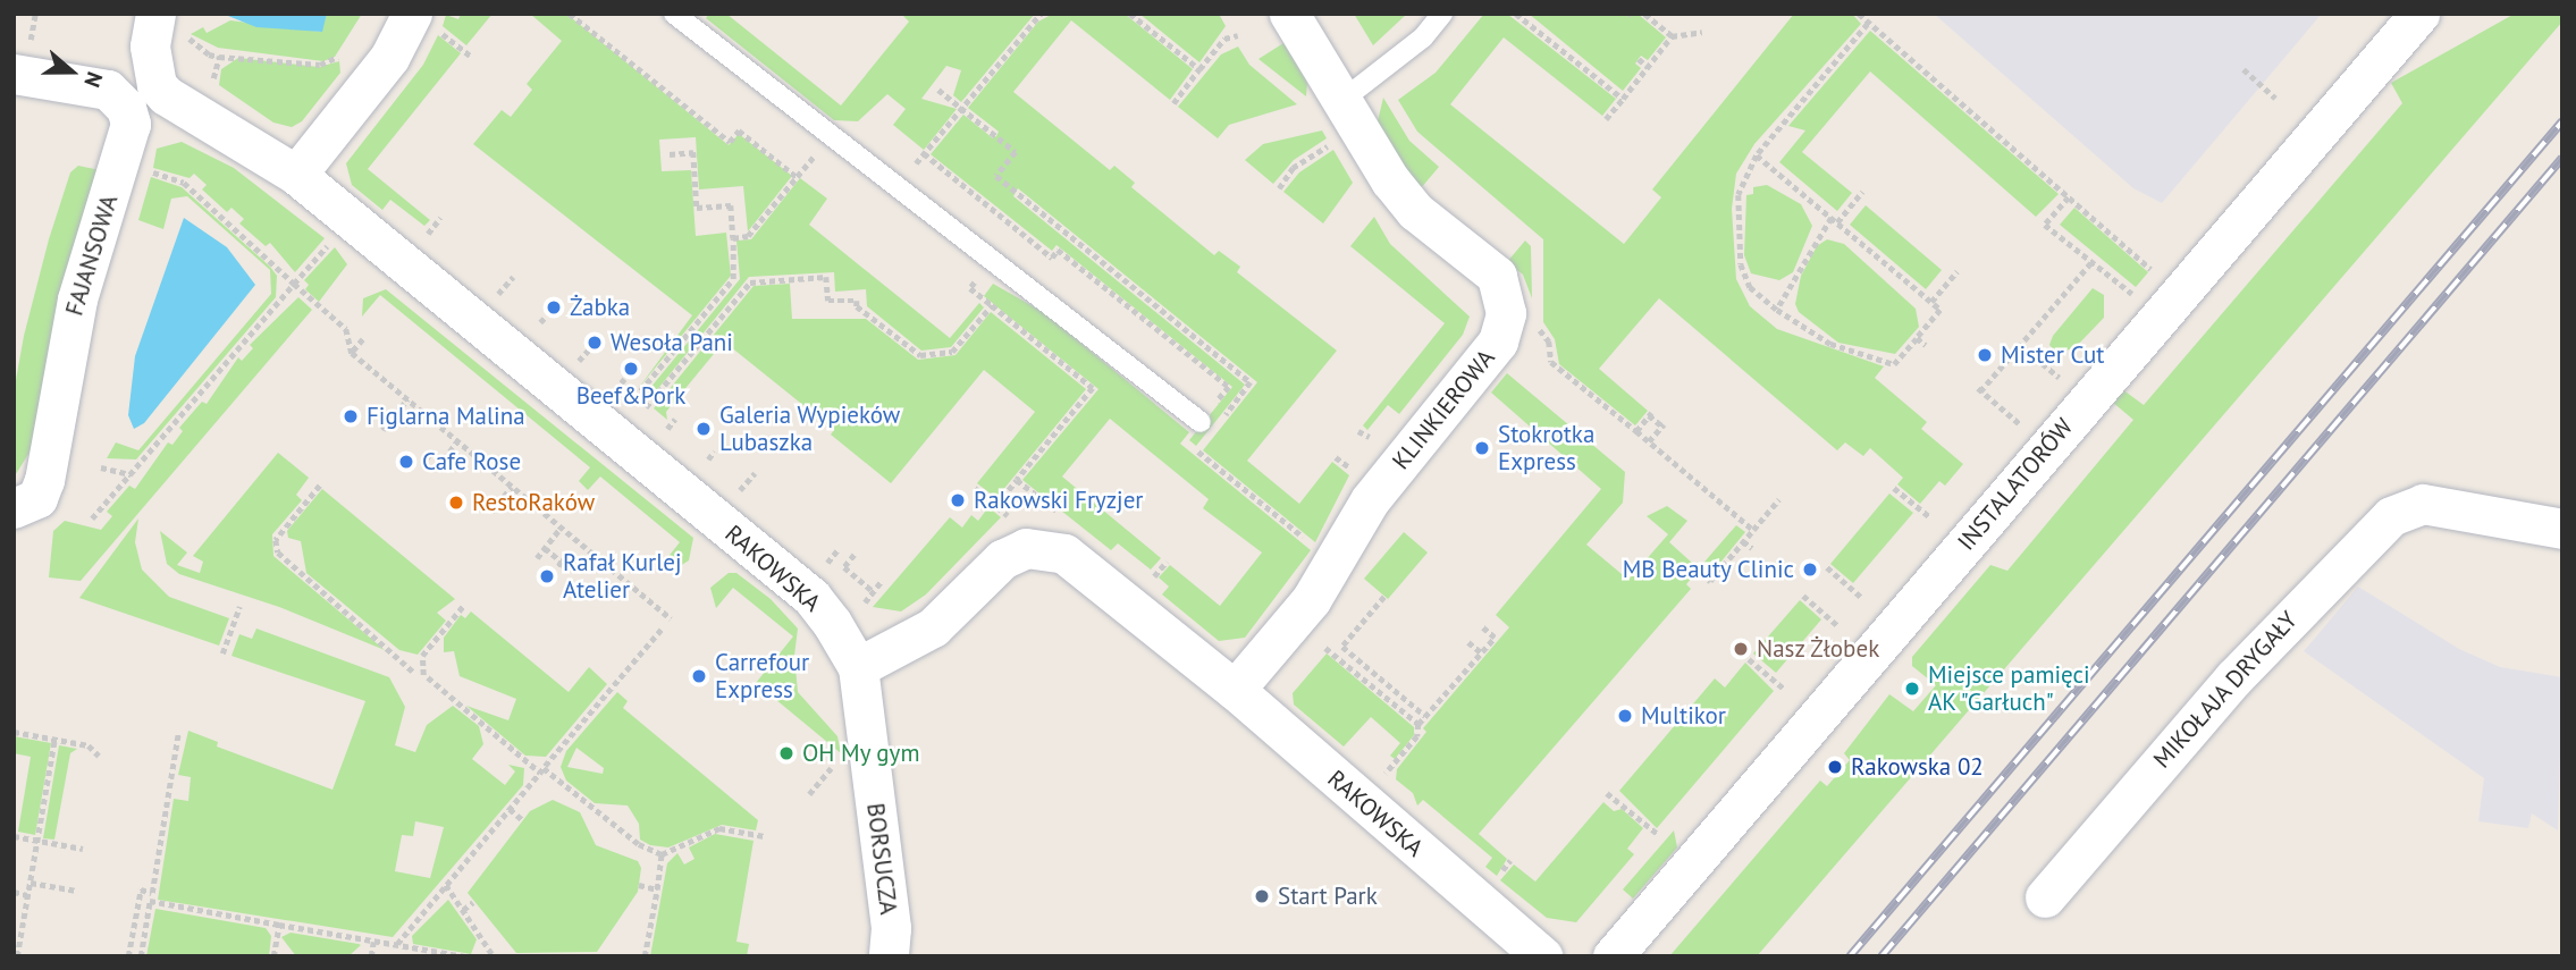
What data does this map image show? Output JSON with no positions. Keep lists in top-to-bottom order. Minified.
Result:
{"streets":{"street":["FAJANSOWA","KLINKIEROWA","INSTALATORÓW","RAKOWSKA","MIKOŁAJA DRYGAŁY","BORSUCZA"]},"crossings":[["FAJANSOWA","RAKOWSKA"],["KLINKIEROWA","RAKOWSKA"],["RAKOWSKA","BORSUCZA"]],"places":["Żabka","Wesoła Pani","Mister Cut","Beef&Pork","Figlarna Malina","Galeria Wypieków Lubaszka","Stokrotka Express","Cafe Rose","Rakowski Fryzjer","RestoRaków","MB Beauty Clinic","Rafał Kurlej Atelier","Nasz Żłobek","Carrefour Express","Miejsce pamięci AK \"Garłuch\"","Multikor","OH My gym","Rakowska 02","Start Park"],"north":"right"}
